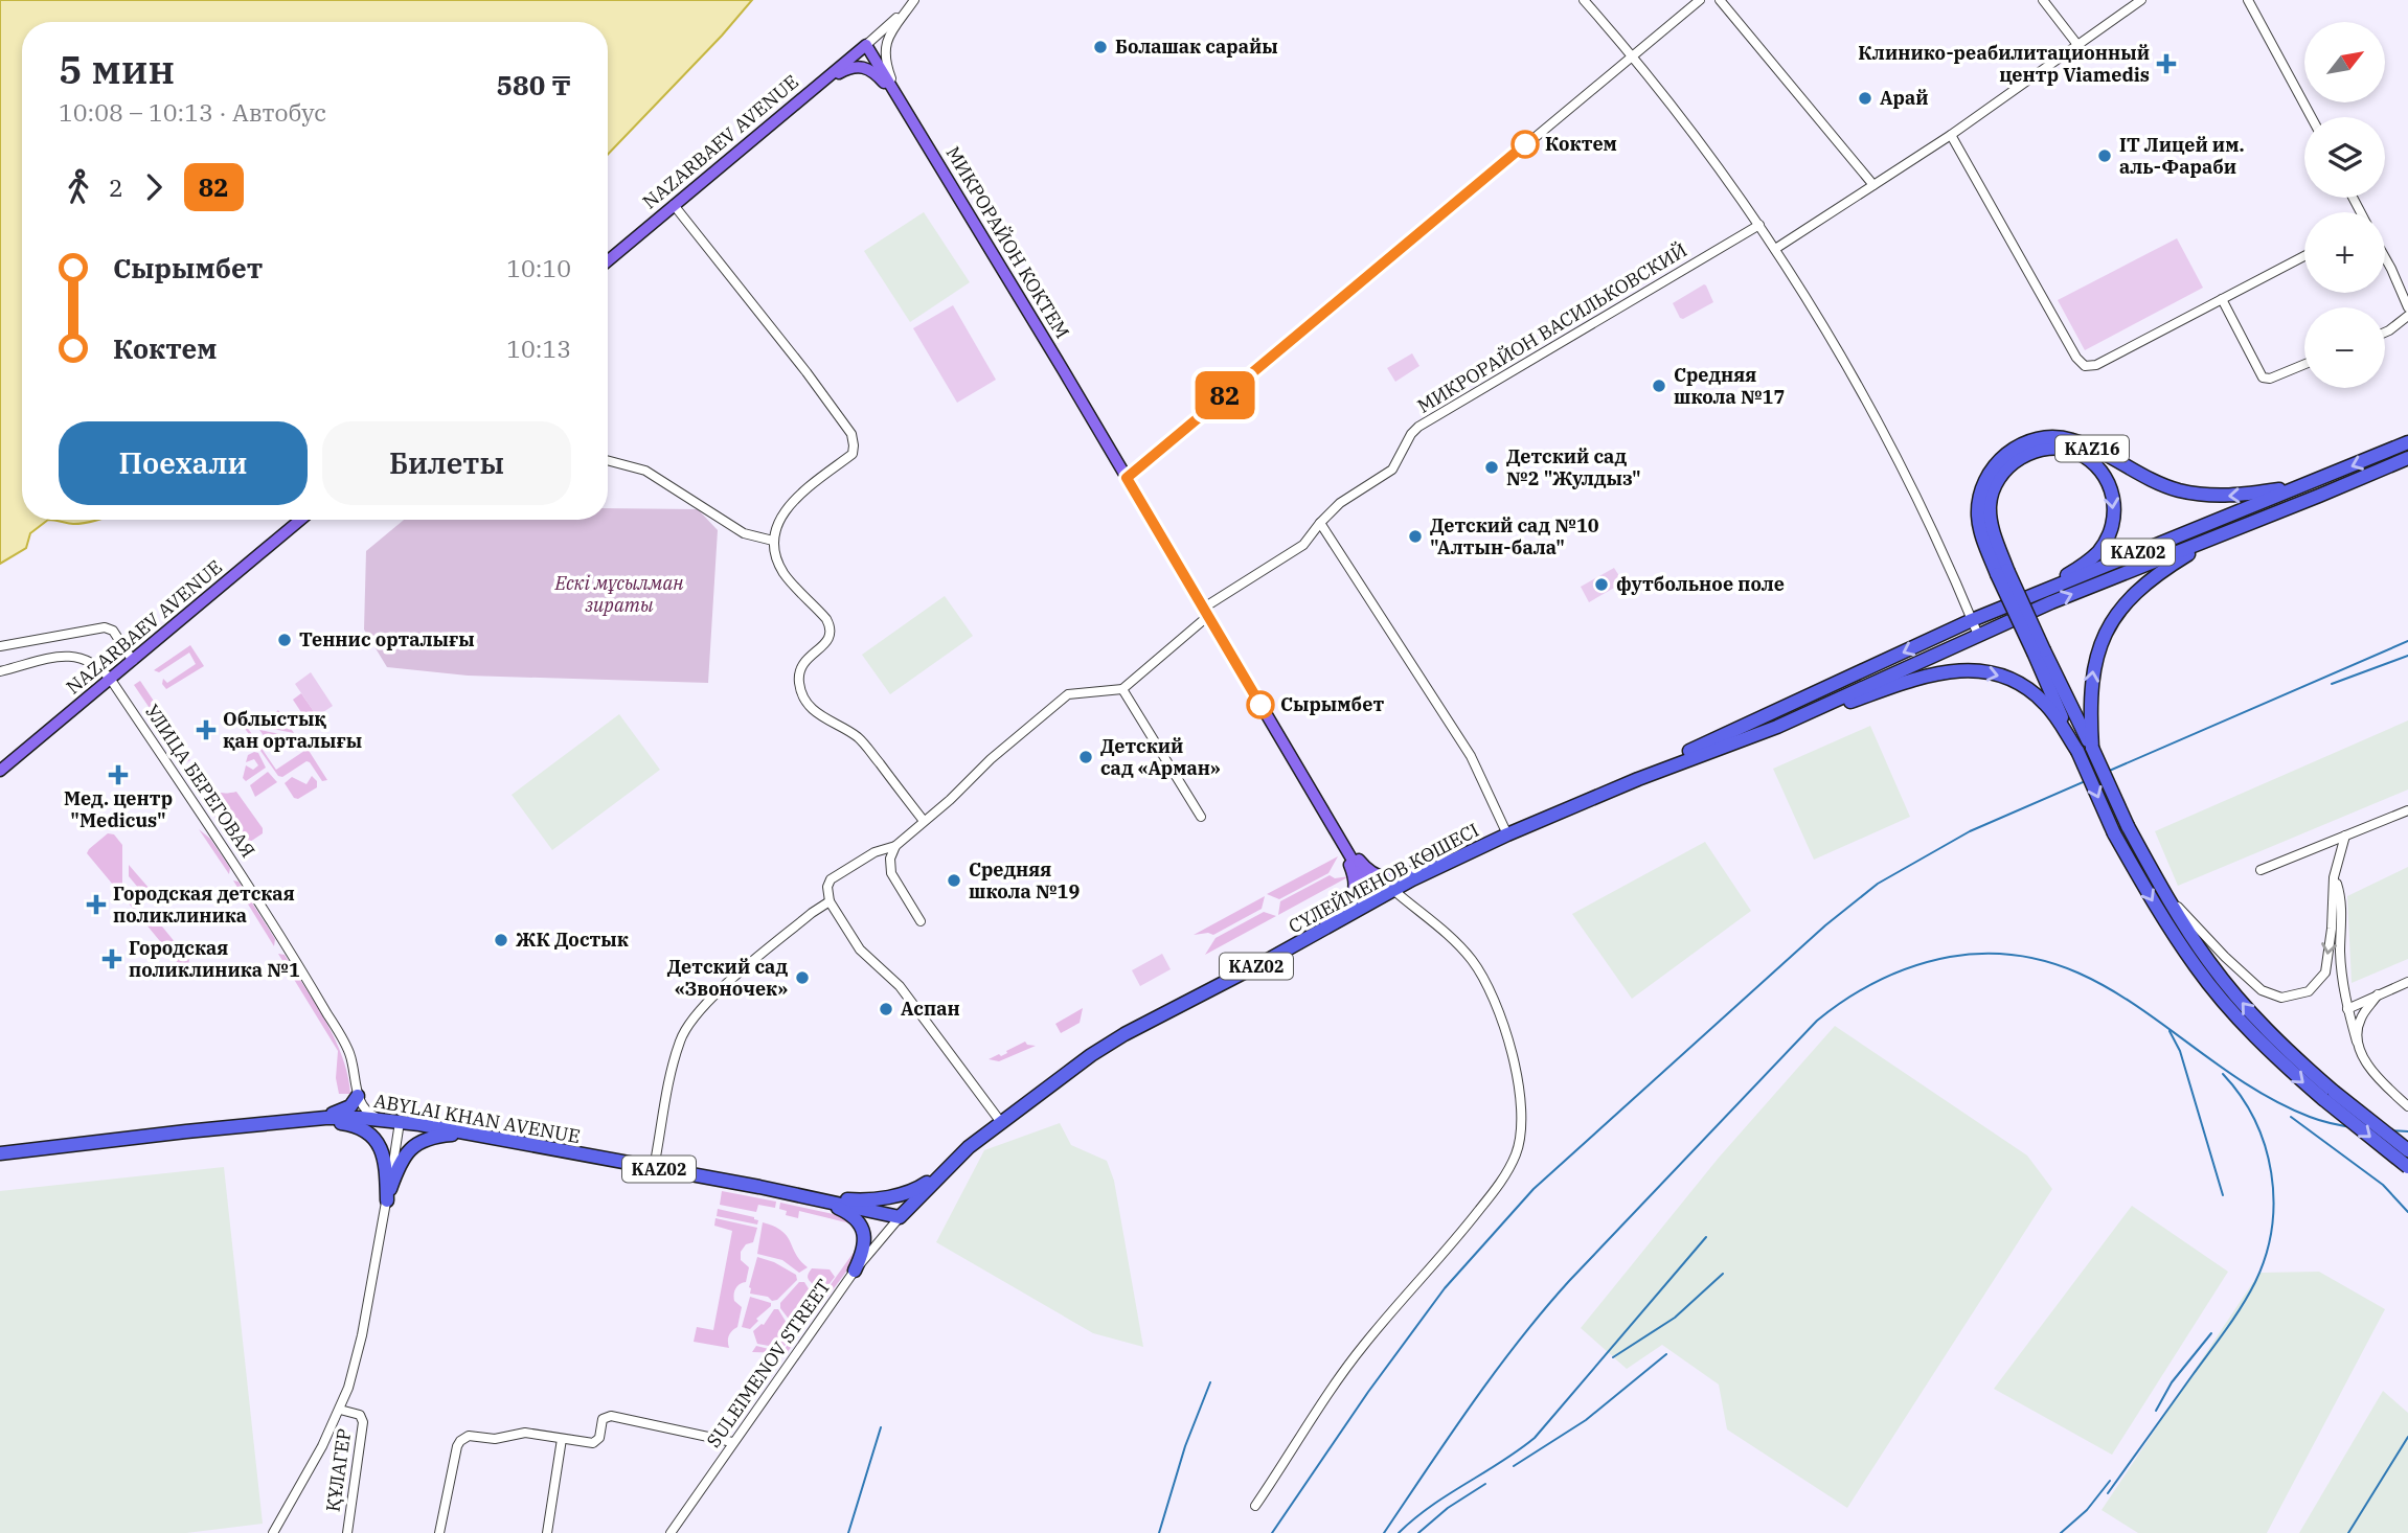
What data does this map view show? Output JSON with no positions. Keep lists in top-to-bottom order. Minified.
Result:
{"streets":{"highway":["KAZ16","KАZ02","СҮЛЕЙМЕНОВ КӨШЕСІ","ABYLAI KHAN AVENUE"],"main road":["NAZARBAEV AVENUE","МИКРОРАЙОН КОКТЕМ"],"street":["МИКРОРАЙОН ВАСИЛЬКОВСКИЙ","УЛИЦА БЕРЕГОВАЯ","SULEIMENOV STREET","ҚҰЛАГЕР"]},"crossings":[["NAZARBAEV AVENUE","МИКРОРАЙОН КОКТЕМ"],["NAZARBAEV AVENUE","УЛИЦА БЕРЕГОВАЯ"],["МИКРОРАЙОН КОКТЕМ","МИКРОРАЙОН ВАСИЛЬКОВСКИЙ"],["KAZ16","KАZ02"],["KАZ02","СҮЛЕЙМЕНОВ КӨШЕСІ"],["KАZ02","ABYLAI KHAN AVENUE"],["СҮЛЕЙМЕНОВ КӨШЕСІ","ABYLAI KHAN AVENUE"],["СҮЛЕЙМЕНОВ КӨШЕСІ","SULEIMENOV STREET"],["ABYLAI KHAN AVENUE","SULEIMENOV STREET"]],"parks":["Ескі мұсылман зираты"],"places":{"other":["Болашак сарайы","Арай","Коктем","IT Лицей им. аль-Фараби","Средняя школа №17","Детский сад №2 \"Жулдыз\"","Детский сад №10 \"Алтын-бала\"","футбольное поле","Теннис орталығы","Сырымбет","Детский сад «Арман»","Средняя школа №19","ЖК Достык","Детский сад «Звоночек»","Аспан"],"health":["Клинико-реабилитационный центр Viamedis","Облыстық қан орталығы","Мед. центр \"Medicus\"","Городская детская поликлиника","Городская поликлиника №1"]},"lines":["bus line 82"],"north":"top right","page":{"on_map":"82","map_buttons":["+","−"],"heading":["5 мин","10:08 – 10:13 · Автобус","580 ₸"],"legs":["2","82"],"list":[{"name":"Сырымбет","value":"10:10"},{"name":"Коктем","value":"10:13"}],"buttons":["Поехали","Билеты"]}}
